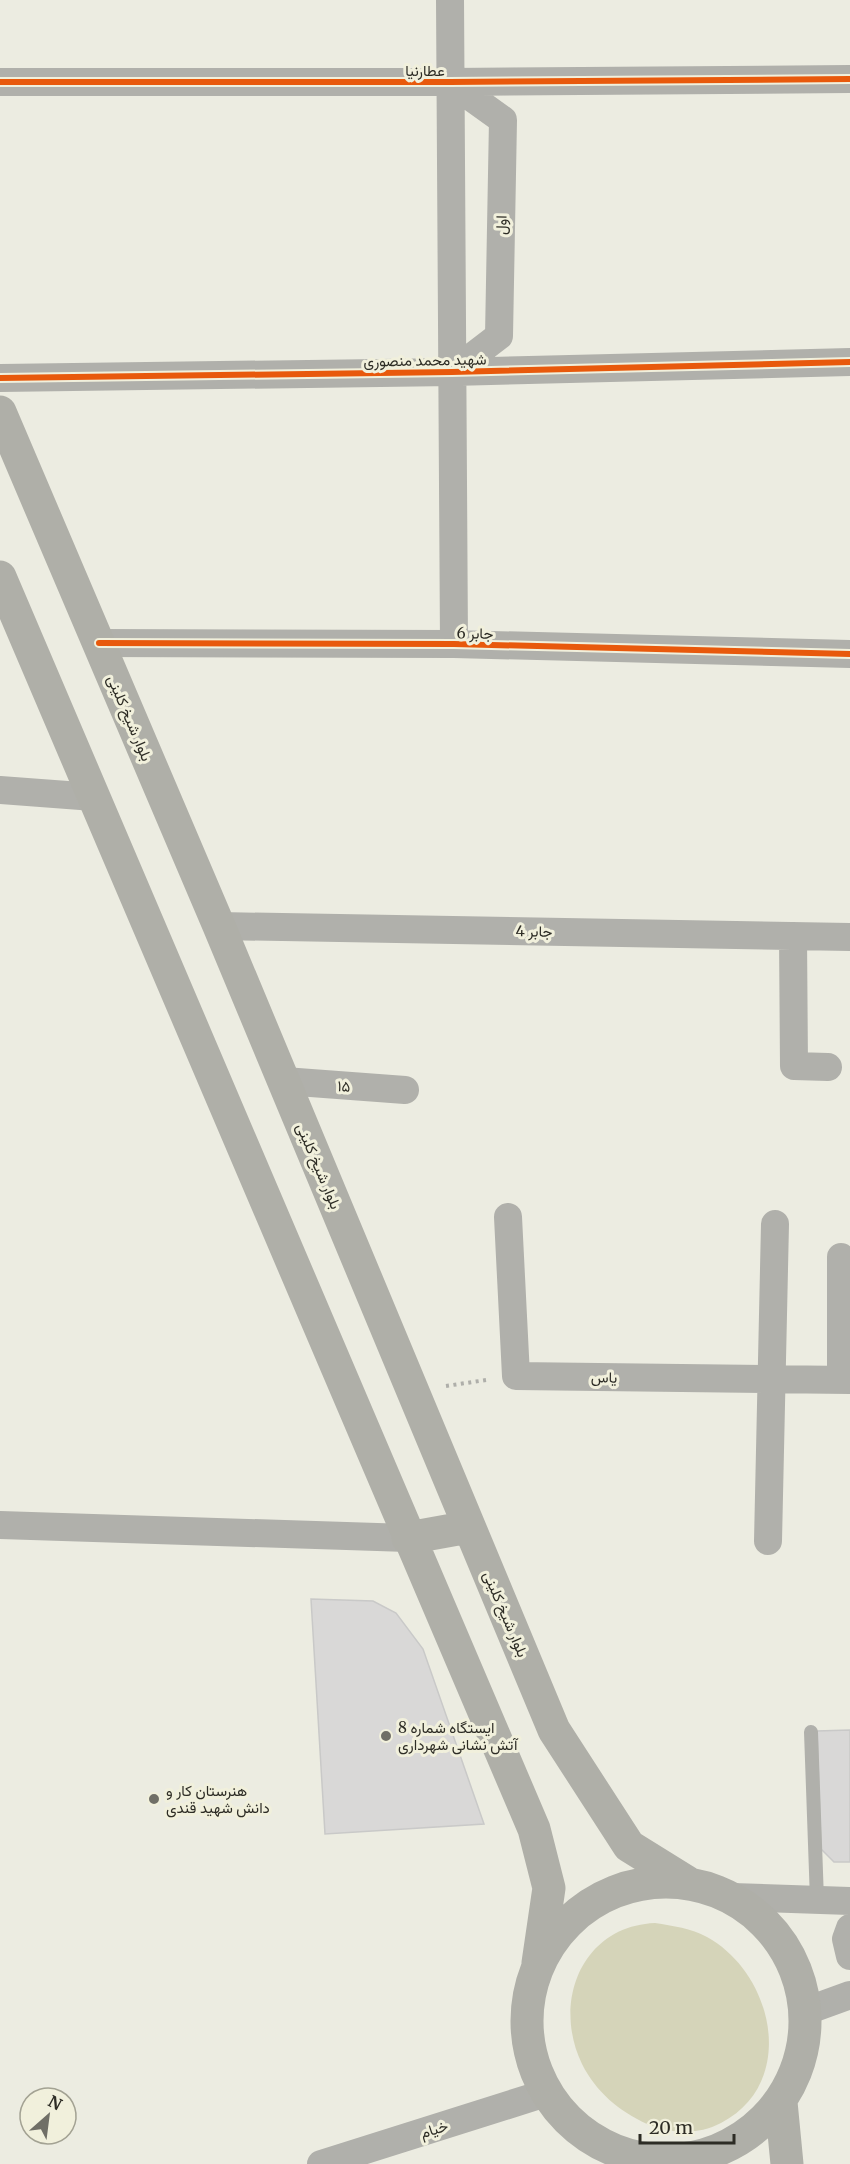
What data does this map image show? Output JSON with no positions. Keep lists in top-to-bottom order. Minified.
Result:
{"streets":{"main road":["بلوار شیخ کلینی"],"street":["عطارنیا","اول","شهید محمد منصوری","جابر 6","جابر 4","۱۵","یاس","خیام"]},"crossings":[["عطارنیا","اول"],["اول","شهید محمد منصوری"],["جابر 6","بلوار شیخ کلینی"],["بلوار شیخ کلینی","جابر 4"],["بلوار شیخ کلینی","۱۵"]],"places":["ایستگاه شماره 8 آتش نشانی شهرداری","هنرستان کار و دانش شهید قندی"],"scale_bar":"20 m","north":"top right"}
